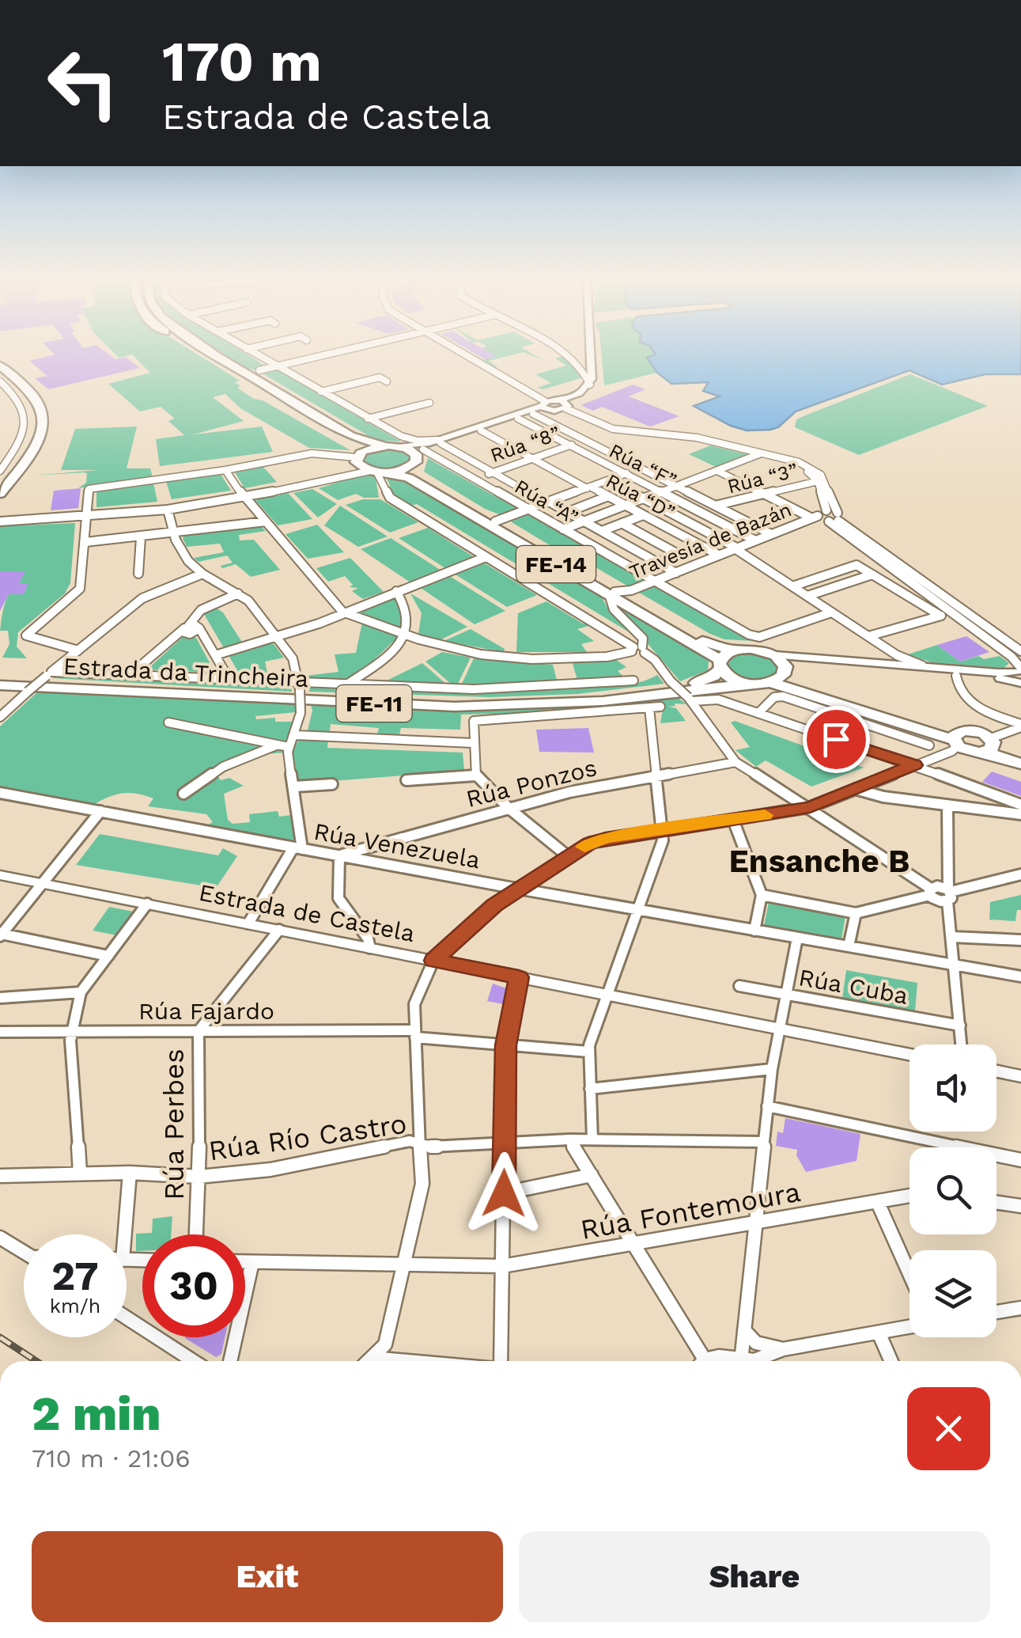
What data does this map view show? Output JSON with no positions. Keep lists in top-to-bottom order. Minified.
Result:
{"streets":{"highway":["FE-14","Estrada da Trincheira","FE-11"],"main road":["Estrada de Castela"],"street":["Rúa “8”","Rúa “F”","Rúa “3”","Rúa “D”","Rúa “A”","Travesía de Bazán","Rúa Ponzos","Rúa Venezuela","Rúa Cuba","Rúa Fajardo","Rúa Perbes","Rúa Río Castro","Rúa Fontemoura"]},"crossings":[["Rúa “8”","Rúa “F”"],["Rúa “8”","Rúa “D”"],["Rúa “8”","Rúa “A”"],["Rúa “F”","Rúa “3”"],["Rúa “F”","Travesía de Bazán"],["Rúa “3”","Rúa “D”"],["Rúa “D”","Travesía de Bazán"],["Rúa “A”","Travesía de Bazán"],["Rúa “A”","FE-14"],["Travesía de Bazán","FE-14"],["FE-14","Estrada da Trincheira"],["Rúa Ponzos","Rúa Venezuela"],["Estrada de Castela","Rúa Perbes"],["Rúa Fajardo","Rúa Perbes"],["Rúa Perbes","Rúa Río Castro"]],"districts":["Ensanche B"],"page":{"turn":["170 m","Estrada de Castela"],"speed":"27 km/h","limit":"30","heading":["2 min","710 m · 21:06"],"buttons":["Exit","Share"]}}
